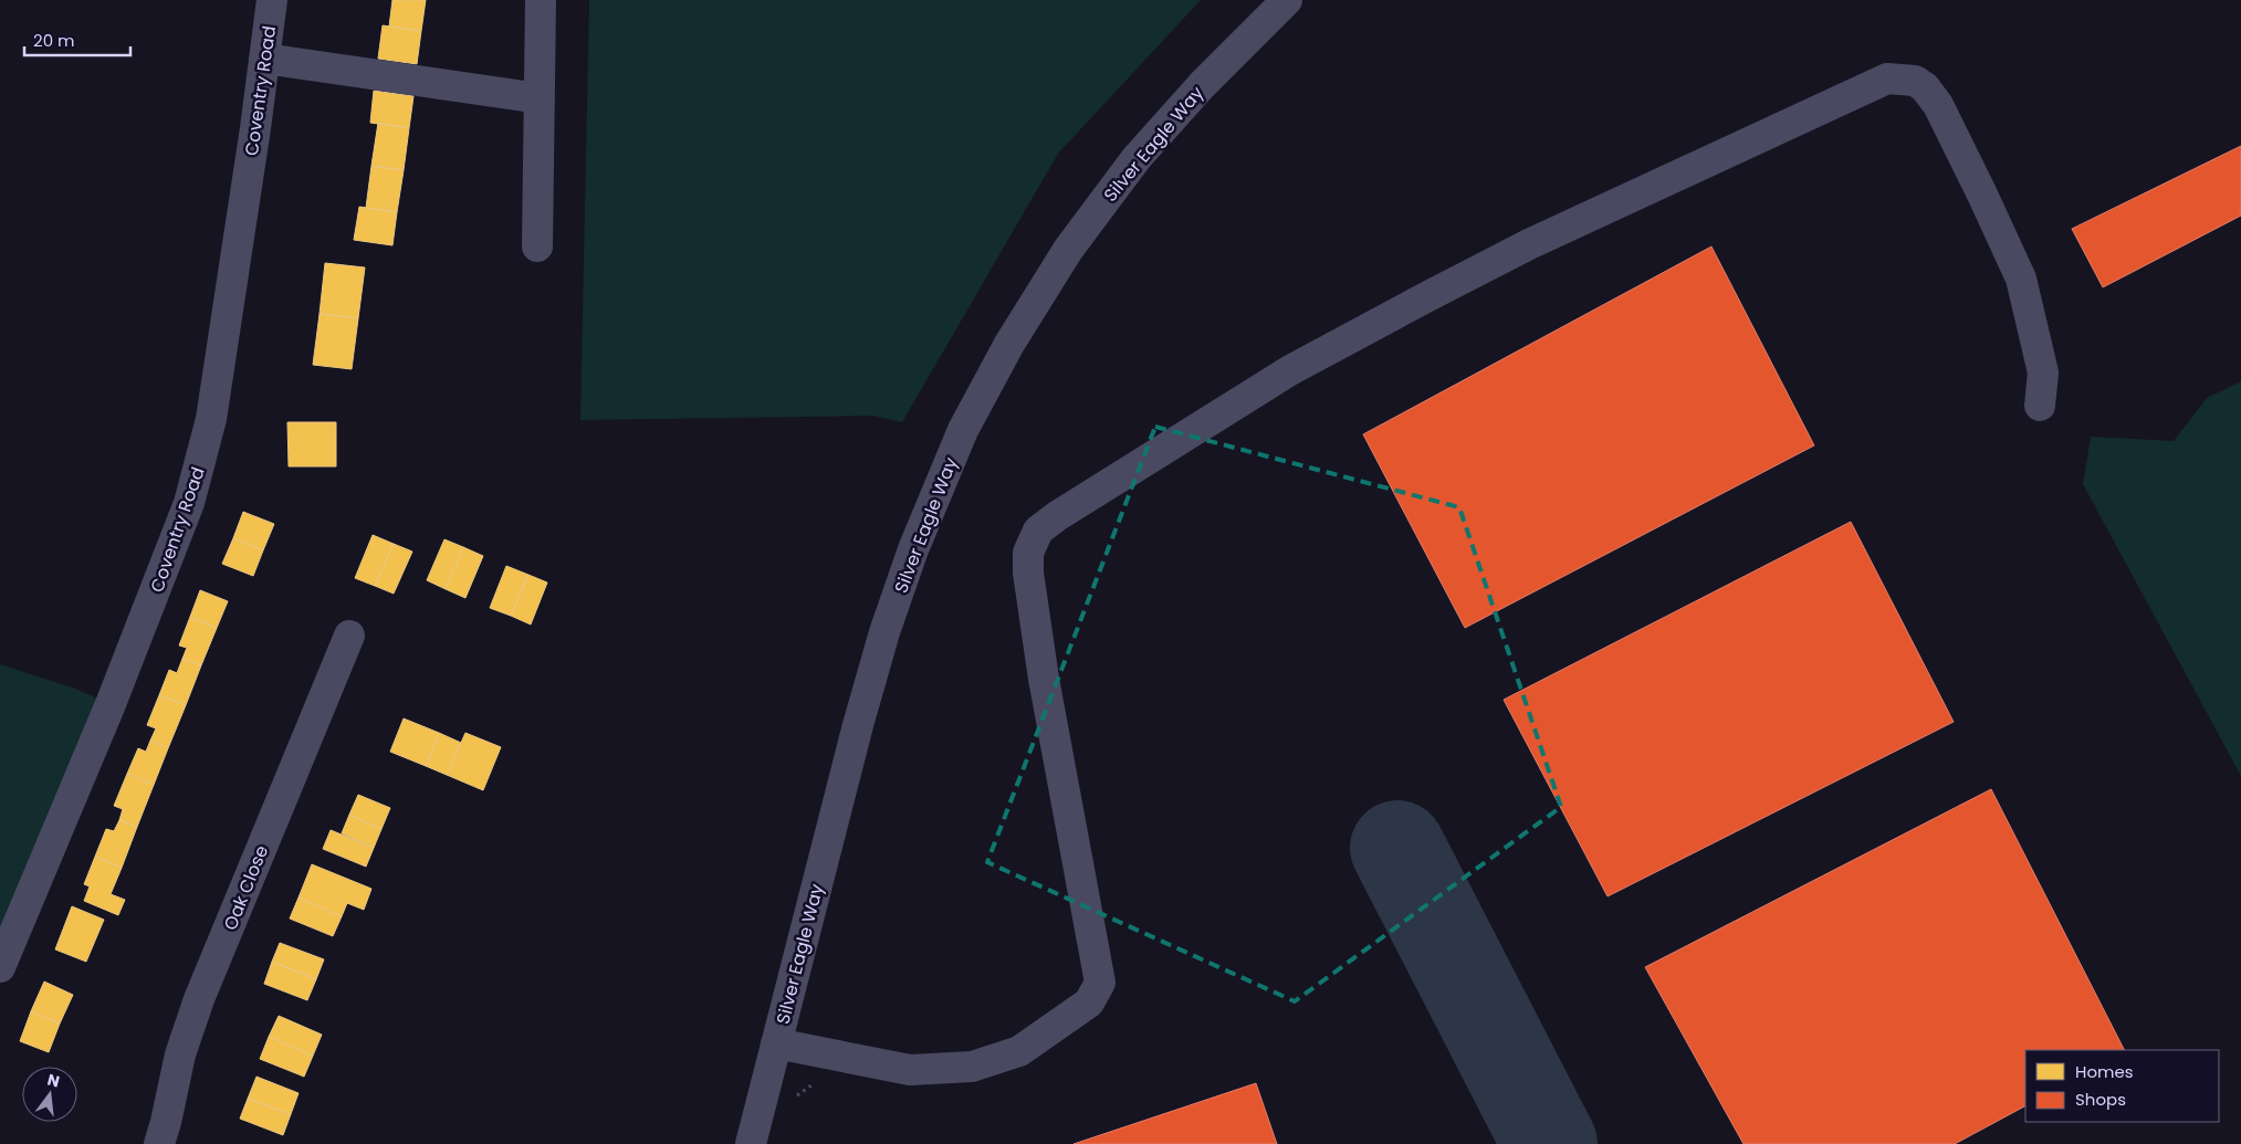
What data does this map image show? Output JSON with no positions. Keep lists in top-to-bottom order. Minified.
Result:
{"streets":{"street":["Coventry Road","Silver Eagle Way","Oak Close"]},"legend":["Homes","Shops"],"scale_bar":"20 m","north":"top"}
